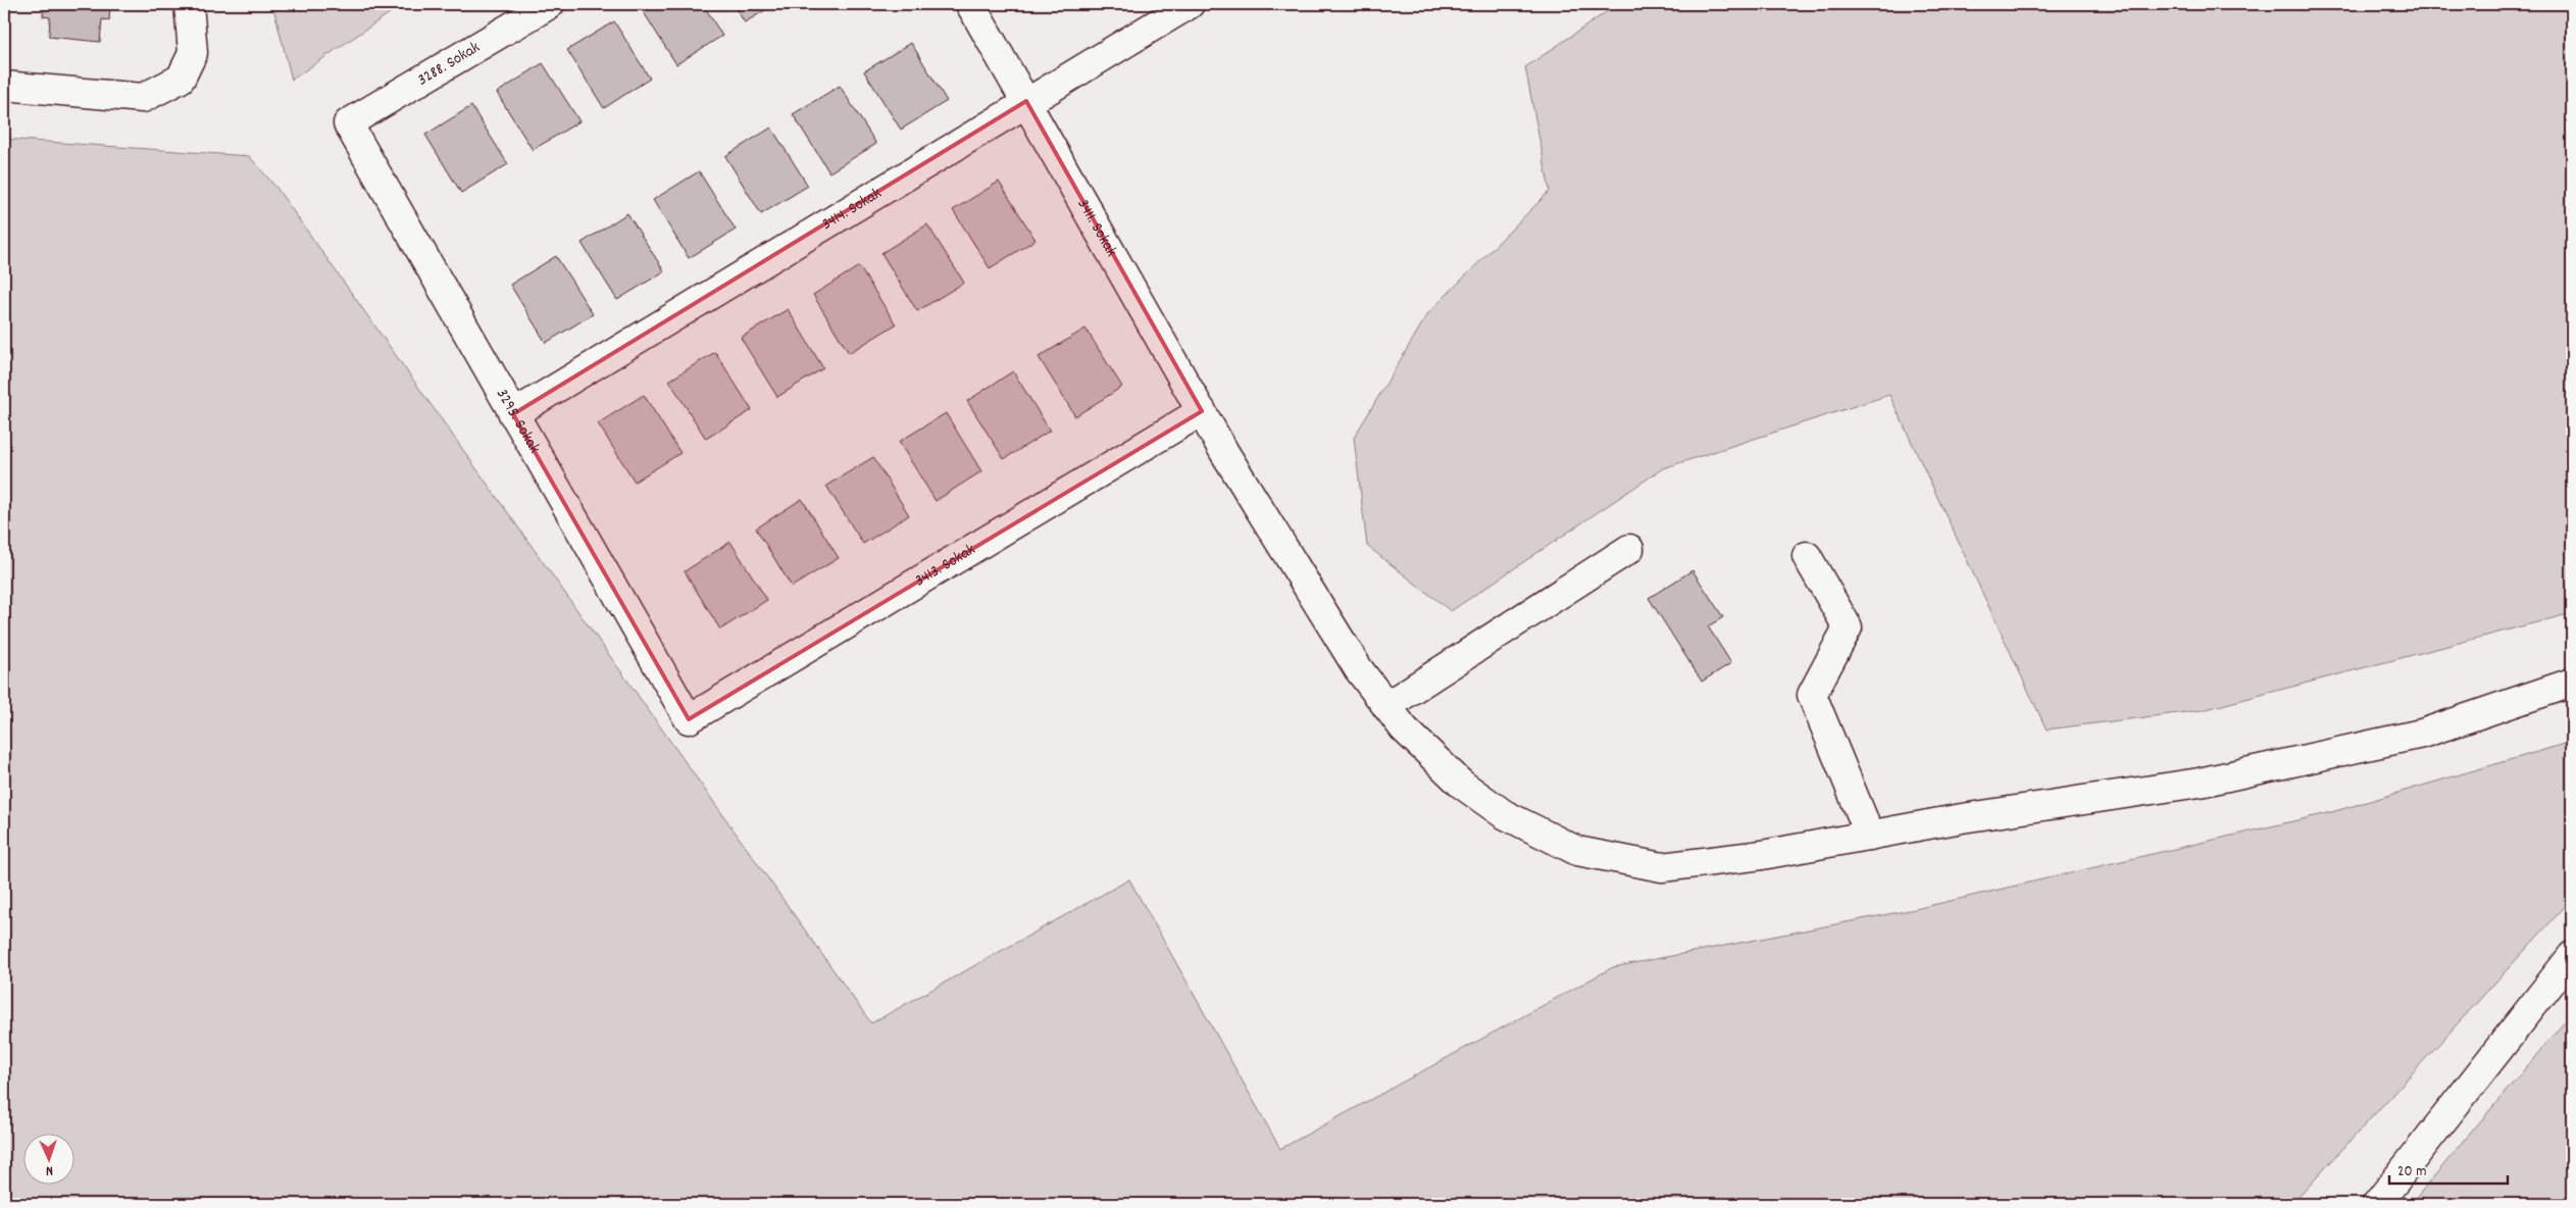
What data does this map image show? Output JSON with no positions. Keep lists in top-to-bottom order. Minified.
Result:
{"streets":{"street":["3288. Sokak","3414. Sokak","3411. Sokak","3295. Sokak","3413. Sokak"]},"crossings":[["3288. Sokak","3295. Sokak"],["3414. Sokak","3411. Sokak"],["3414. Sokak","3295. Sokak"],["3411. Sokak","3413. Sokak"],["3295. Sokak","3413. Sokak"]],"scale_bar":"20 m","north":"bottom"}
